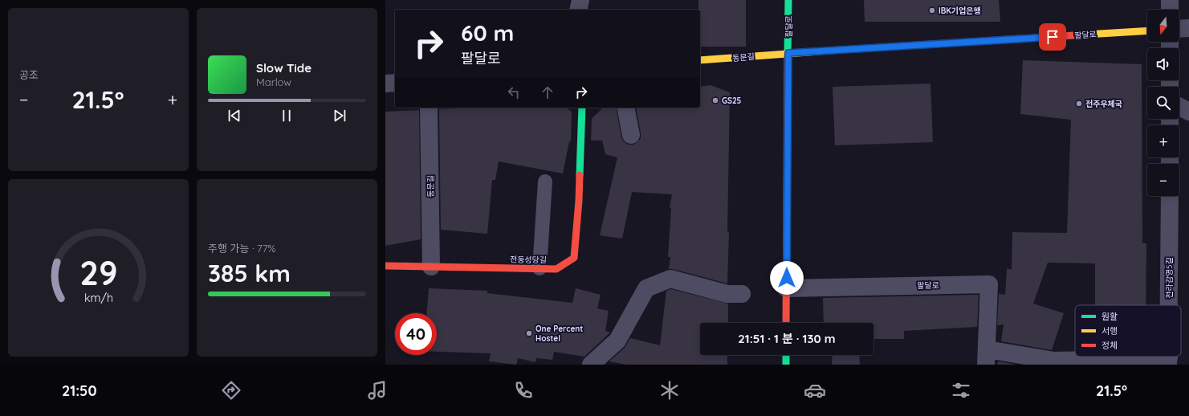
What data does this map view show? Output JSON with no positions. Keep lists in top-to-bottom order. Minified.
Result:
{"streets":{"street":["팔달로","동문길","전동성당길","전라감영5길"]},"crossings":[["팔달로","동문길"],["동문길","전동성당길"]],"places":["IBK기업은행","GS25","전주우체국","One Percent Hostel"],"legend":["원활","서행","정체"],"north":"bottom","page":{"tile":["공조",["주행 가능 · 77%","385 km"]],"map_buttons":["+","−"],"turn":["60 m","팔달로"],"song":["Slow Tide","Marlow"],"heat":["−","21.5°","+"],"limit":"40","trip":"21:51 · 1 분 · 130 m","tabs":["21:50","21.5°"],"gauge":["29","km/h"]}}
